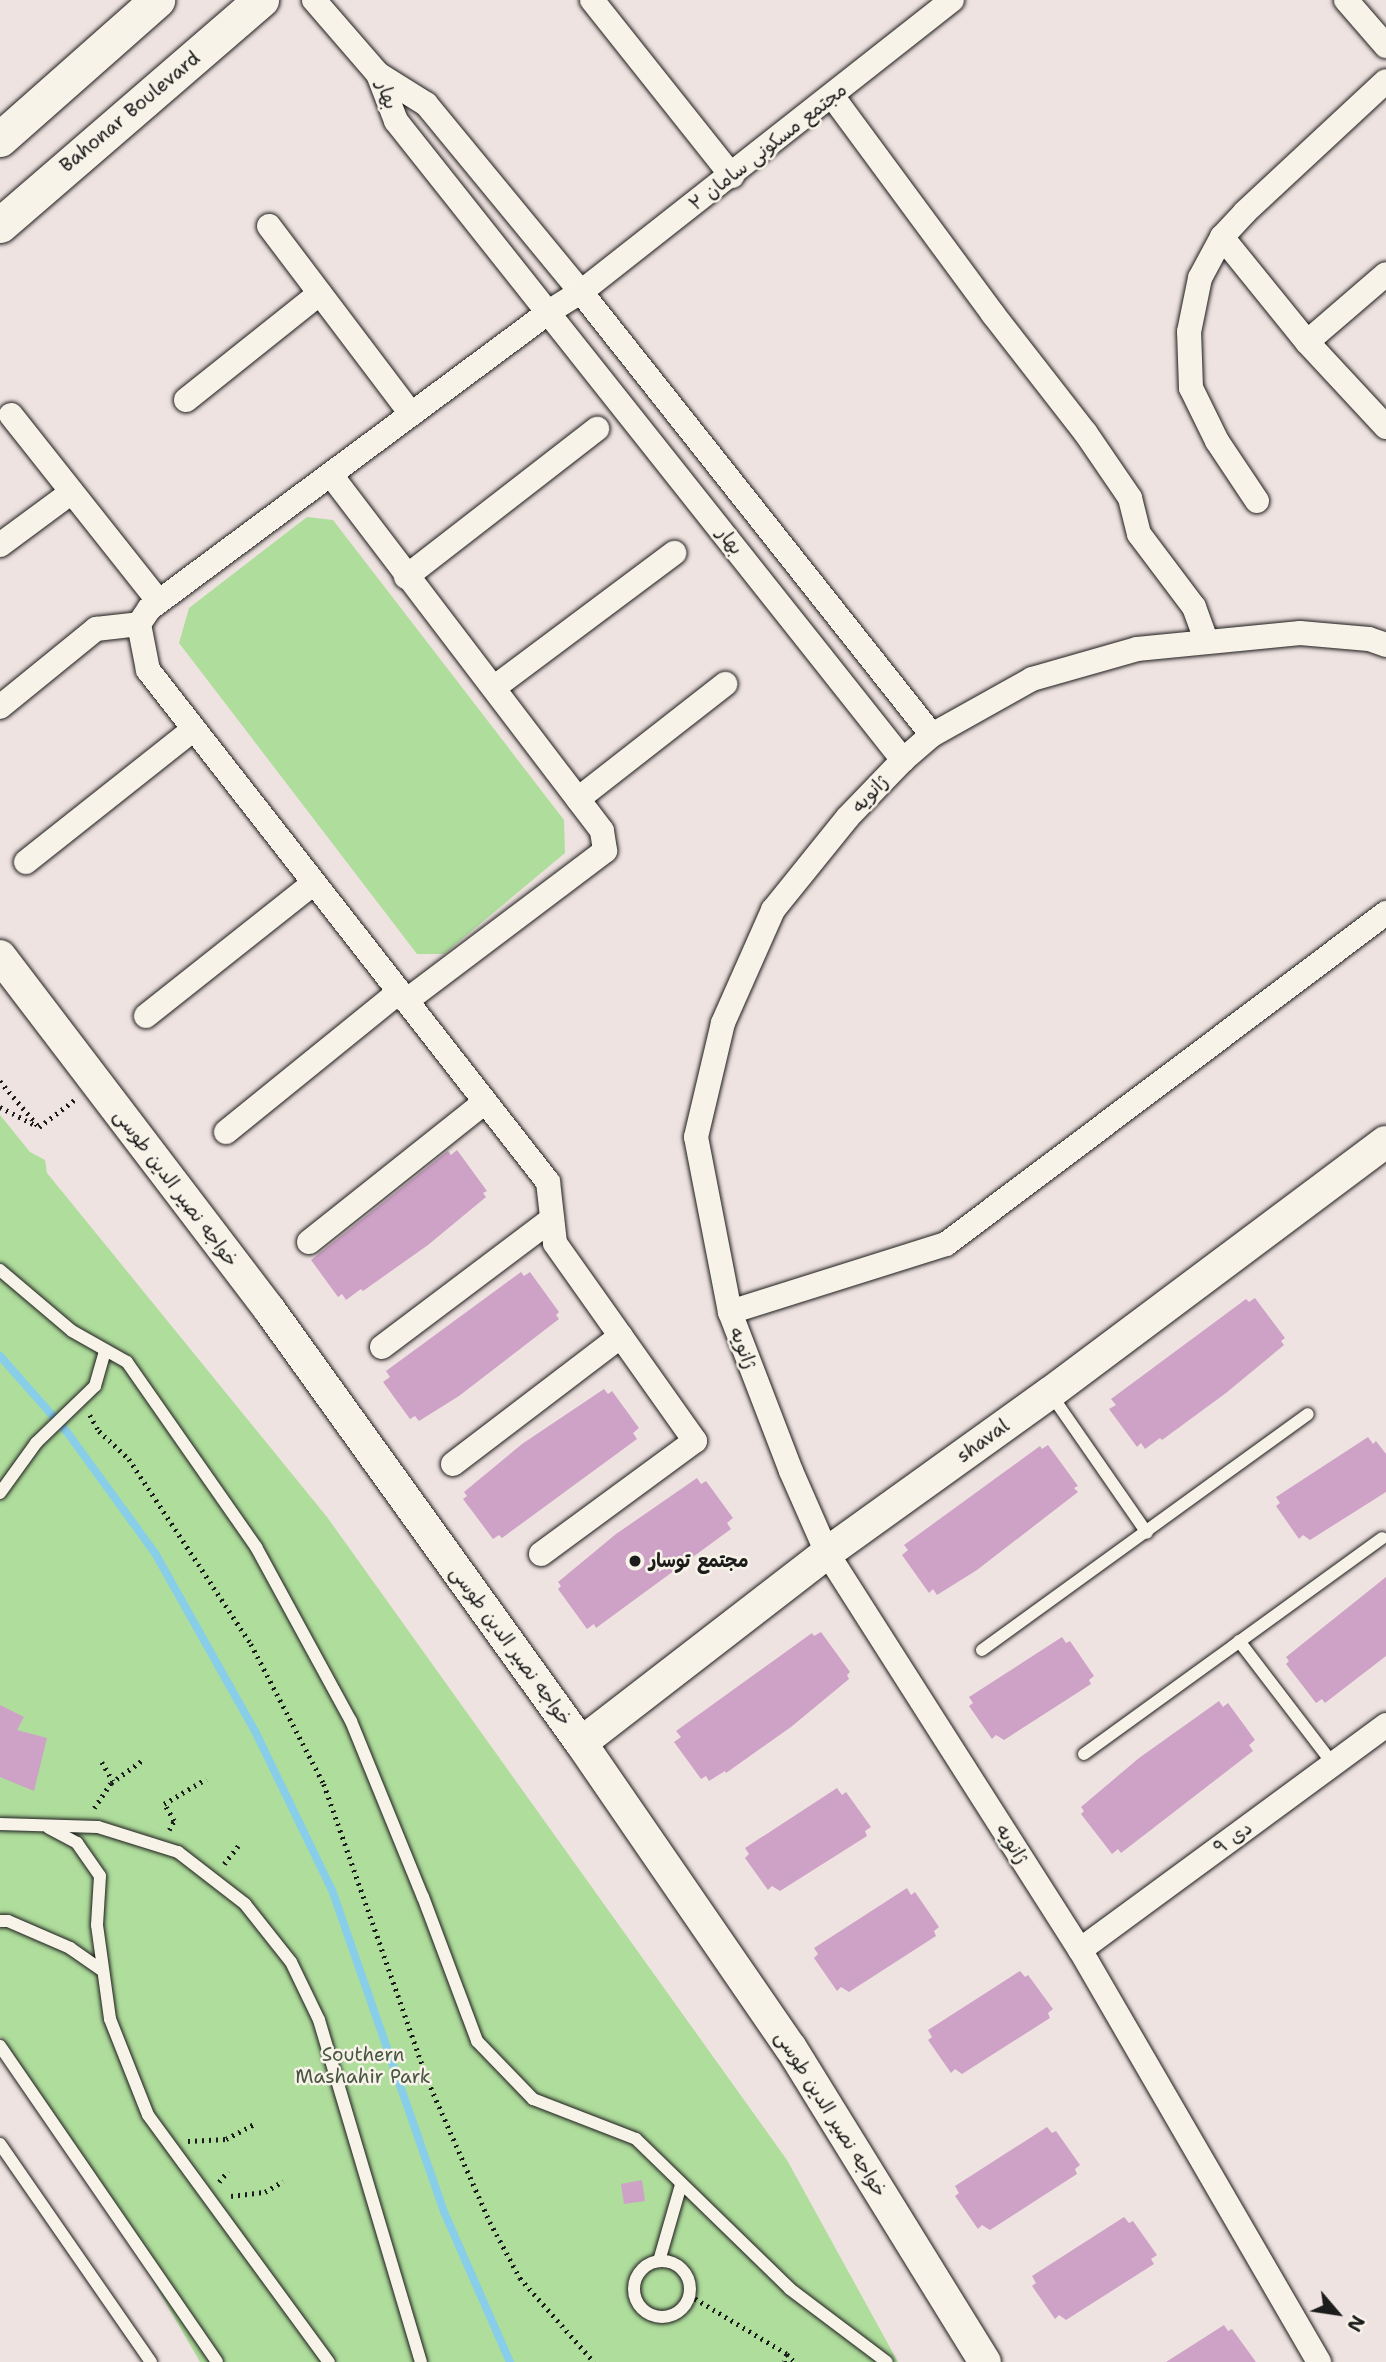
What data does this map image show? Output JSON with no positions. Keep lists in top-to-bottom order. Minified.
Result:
{"streets":{"main road":["Bahonar Boulevard"],"street":["بهار","مجتمع مسکونی سامان ۲","ژانویه","خواجه نصیر الدین طوسی","shaval","۹ دی"]},"crossings":[["بهار","مجتمع مسکونی سامان ۲"],["بهار","ژانویه"],["ژانویه","shaval"],["ژانویه","۹ دی"],["خواجه نصیر الدین طوسی","shaval"]],"parks":["Southern Mashahir Park"],"places":["مجتمع توسار"],"north":"bottom right"}
